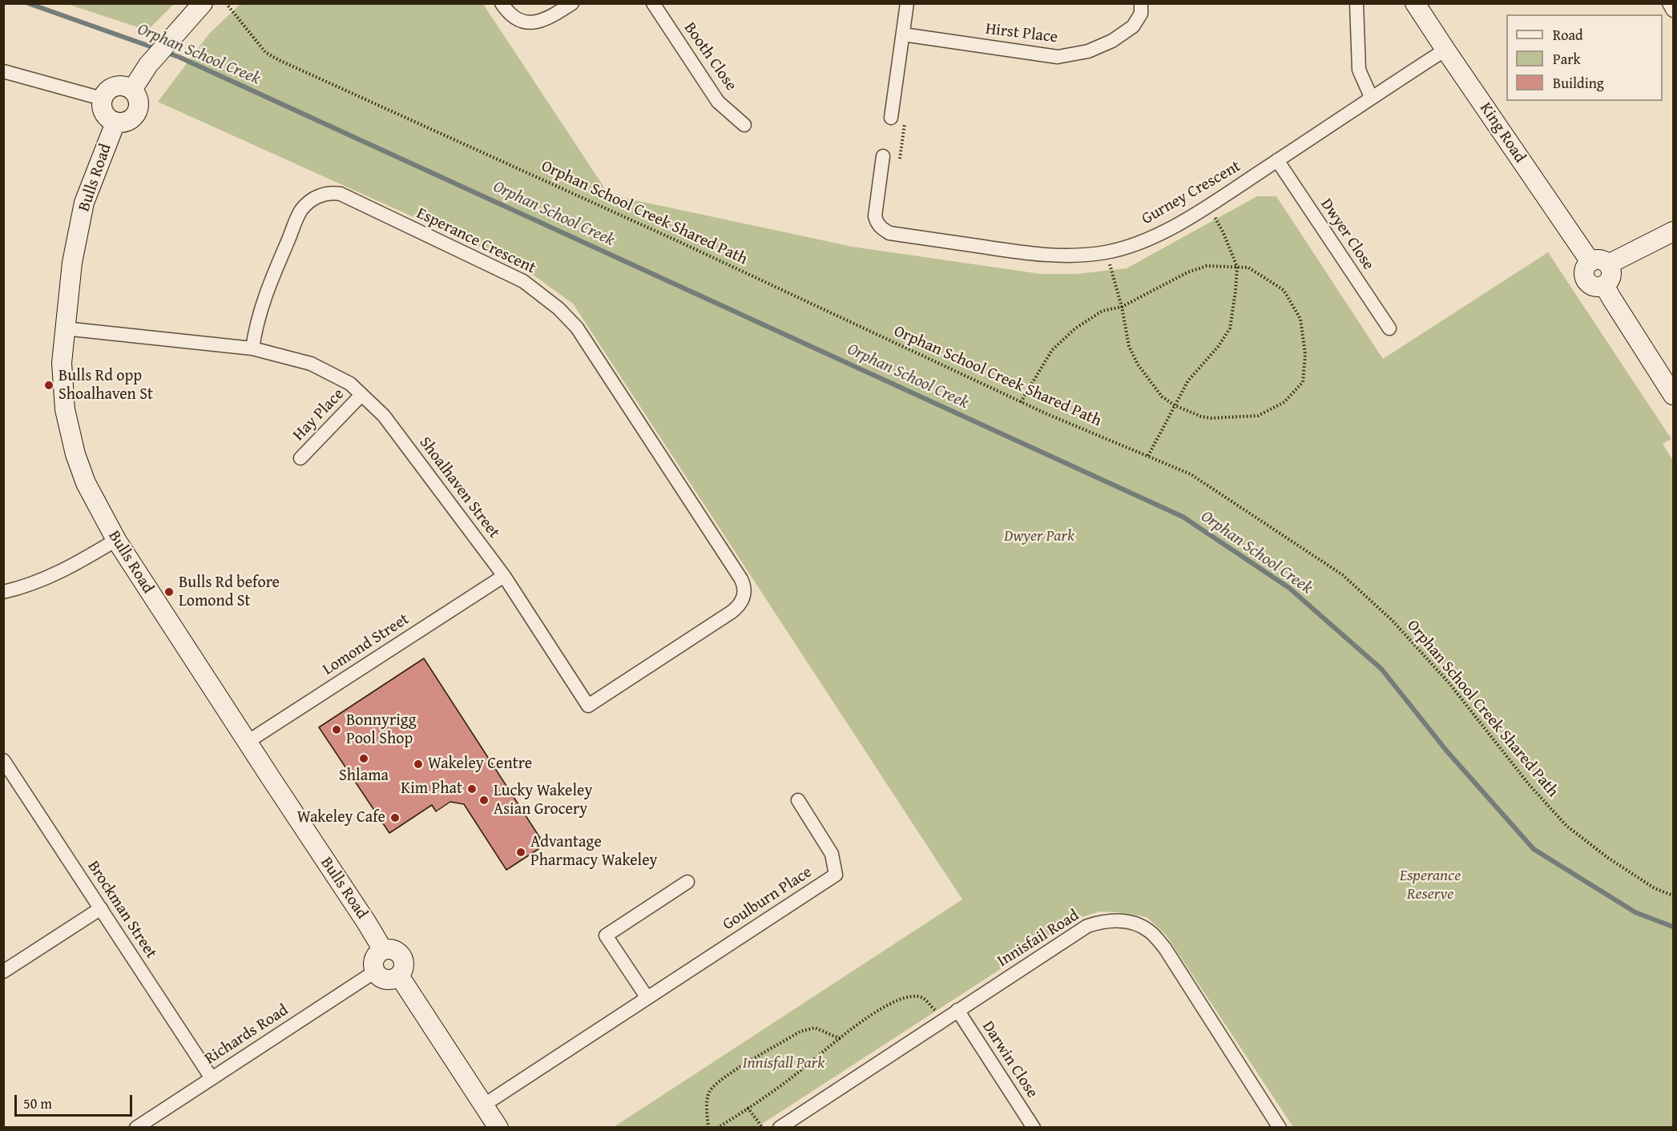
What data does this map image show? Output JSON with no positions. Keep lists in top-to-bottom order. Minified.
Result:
{"streets":{"street":["Hirst Place","Booth Close","King Road","Bulls Road","Gurney Crescent","Dwyer Close","Esperance Crescent","Hay Place","Shoalhaven Street","Lomond Street","Goulburn Place","Brockman Street","Innisfail Road","Richards Road","Darwin Close"],"path":["Orphan School Creek Shared Path"]},"crossings":[["King Road","Gurney Crescent"],["Bulls Road","Shoalhaven Street"],["Bulls Road","Lomond Street"],["Bulls Road","Richards Road"],["Gurney Crescent","Dwyer Close"],["Esperance Crescent","Shoalhaven Street"],["Hay Place","Shoalhaven Street"],["Shoalhaven Street","Lomond Street"],["Brockman Street","Richards Road"],["Innisfail Road","Darwin Close"]],"water":["Orphan School Creek"],"parks":["Dwyer Park","Esperance Reserve","Innisfall Park"],"places":["Bulls Rd opp Shoalhaven St","Bulls Rd before Lomond St","Bonnyrigg Pool Shop","Shlama","Wakeley Centre","Kim Phat","Lucky Wakeley Asian Grocery","Wakeley Cafe","Advantage Pharmacy Wakeley"],"legend":["Road","Park","Building"],"scale_bar":"50 m"}
